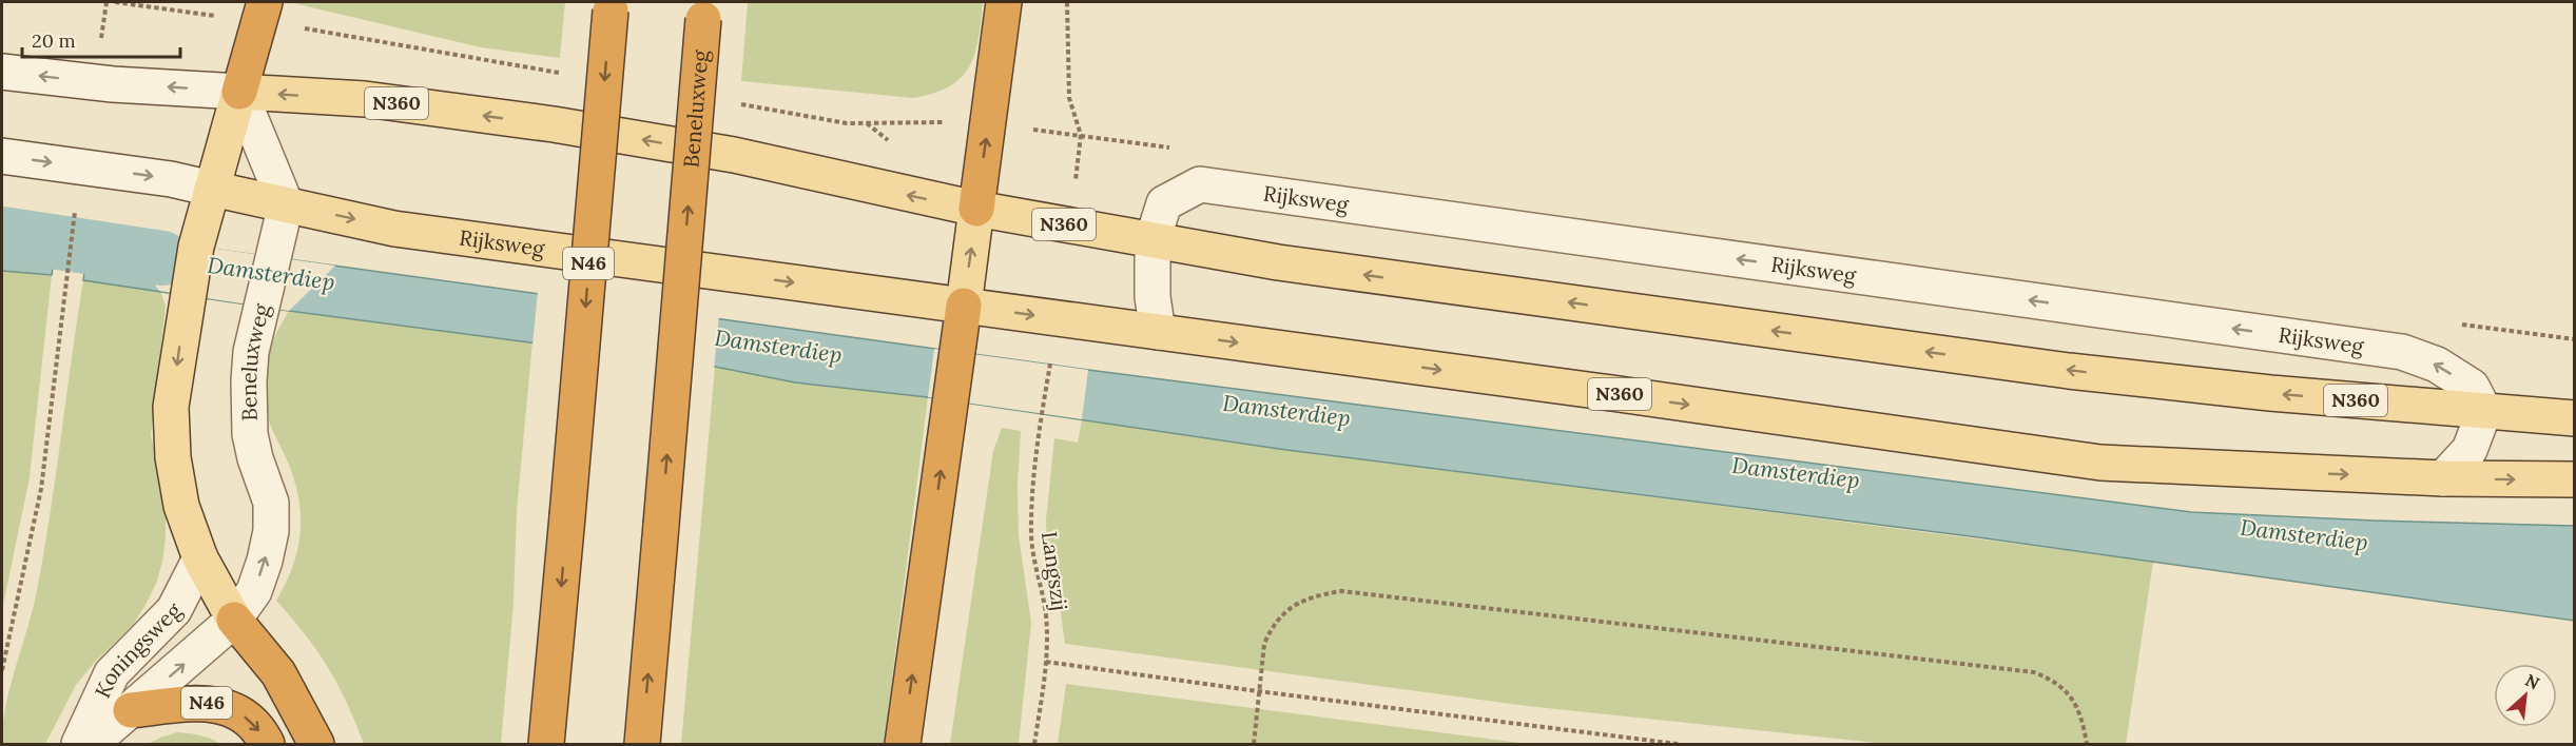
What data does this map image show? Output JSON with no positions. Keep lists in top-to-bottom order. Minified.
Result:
{"streets":{"highway":["Beneluxweg","N46"],"main road":["N360","Rijksweg"],"street":["Koningsweg"],"path":["Langszij"]},"crossings":[["N360","Rijksweg"],["Beneluxweg","Rijksweg"],["Beneluxweg","Koningsweg"],["N46","Koningsweg"]],"water":["Damsterdiep"],"scale_bar":"20 m","north":"top right"}
